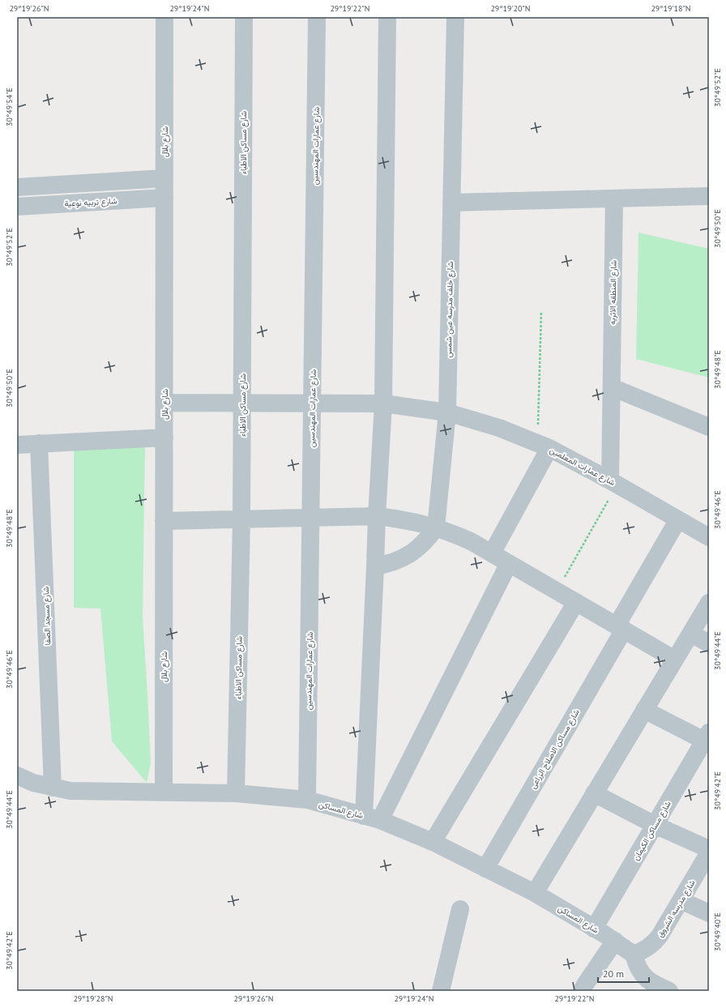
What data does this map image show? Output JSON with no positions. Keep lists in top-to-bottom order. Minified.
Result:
{"streets":{"street":["شارع بلال","شارع مساكن الاطباء","شارع عمارات المهندسين","شارع تربيه نوعية","شارع المنطقه الاثريه","شارع خلف مدرسه عين شمس","شارع عمارات المعلمين","شارع مسجد الصفا","شارع مساكن الاصلاح الزراعى","شارع المساكن","شارع مساكن الكيمان","شارع مدرسه الشروق"]},"crossings":[["شارع بلال","شارع تربيه نوعية"],["شارع بلال","شارع عمارات المعلمين"],["شارع بلال","شارع المساكن"],["شارع مساكن الاطباء","شارع عمارات المعلمين"],["شارع مساكن الاطباء","شارع المساكن"],["شارع عمارات المهندسين","شارع عمارات المعلمين"],["شارع عمارات المهندسين","شارع المساكن"],["شارع المنطقه الاثريه","شارع عمارات المعلمين"],["شارع خلف مدرسه عين شمس","شارع عمارات المعلمين"],["شارع عمارات المعلمين","شارع مساكن الاصلاح الزراعى"],["شارع مسجد الصفا","شارع المساكن"],["شارع مساكن الاصلاح الزراعى","شارع المساكن"],["شارع المساكن","شارع مساكن الكيمان"],["شارع المساكن","شارع مدرسه الشروق"]],"scale_bar":"20 m","coordinates":["29°19'26\"N","29°19'24\"N","29°19'22\"N","29°19'20\"N","29°19'18\"N","30°49'52\"E","30°49'54\"E","30°49'50\"E","30°49'48\"E","30°49'46\"E","30°49'44\"E","30°49'42\"E","30°49'40\"E","29°19'28\"N"]}
